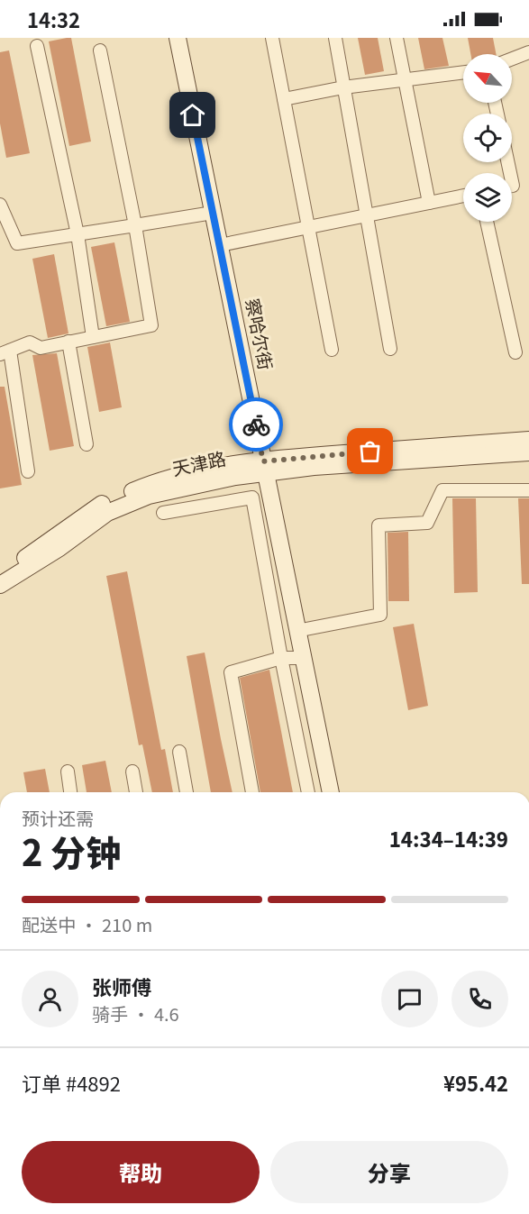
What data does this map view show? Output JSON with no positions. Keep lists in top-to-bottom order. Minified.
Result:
{"streets":{"street":["察哈尔街","天津路"]},"crossings":[["察哈尔街","天津路"]],"north":"top left","page":{"status":"14:32","heading":["2 分钟","预计还需","14:34–14:39"],"panel":["张师傅","骑手 · 4.6","订单 #4892","¥95.42"],"bar":"配送中 · 210 m","buttons":["帮助","分享"]}}
